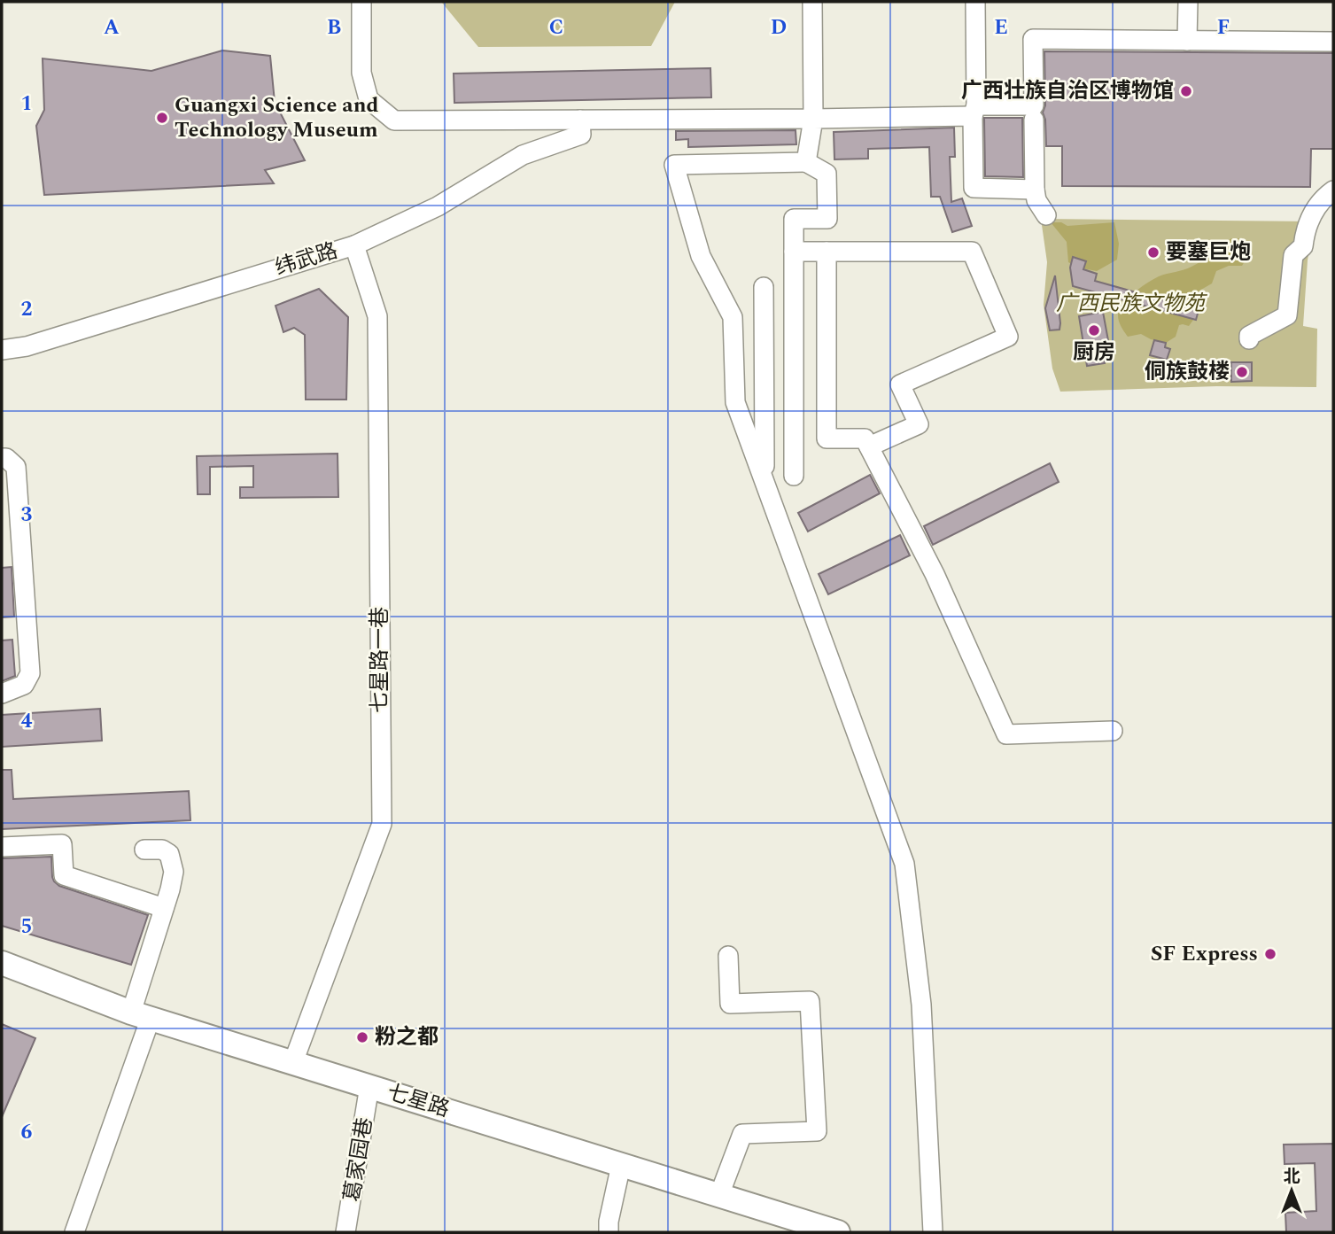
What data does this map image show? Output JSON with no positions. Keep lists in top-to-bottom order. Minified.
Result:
{"streets":{"main road":["七星路"],"street":["纬武路","七星路一巷","葛家园巷"]},"crossings":[["纬武路","七星路一巷"],["七星路一巷","七星路"],["七星路","葛家园巷"]],"parks":["广西民族文物苑"],"places":["广西壮族自治区博物馆","Guangxi Science and Technology Museum","要塞巨炮","厨房","侗族鼓楼","SF Express","粉之都"],"north":"top","grid":{"columns":["A","B","C","D","E","F"],"rows":["1","2","3","4","5","6"]}}
